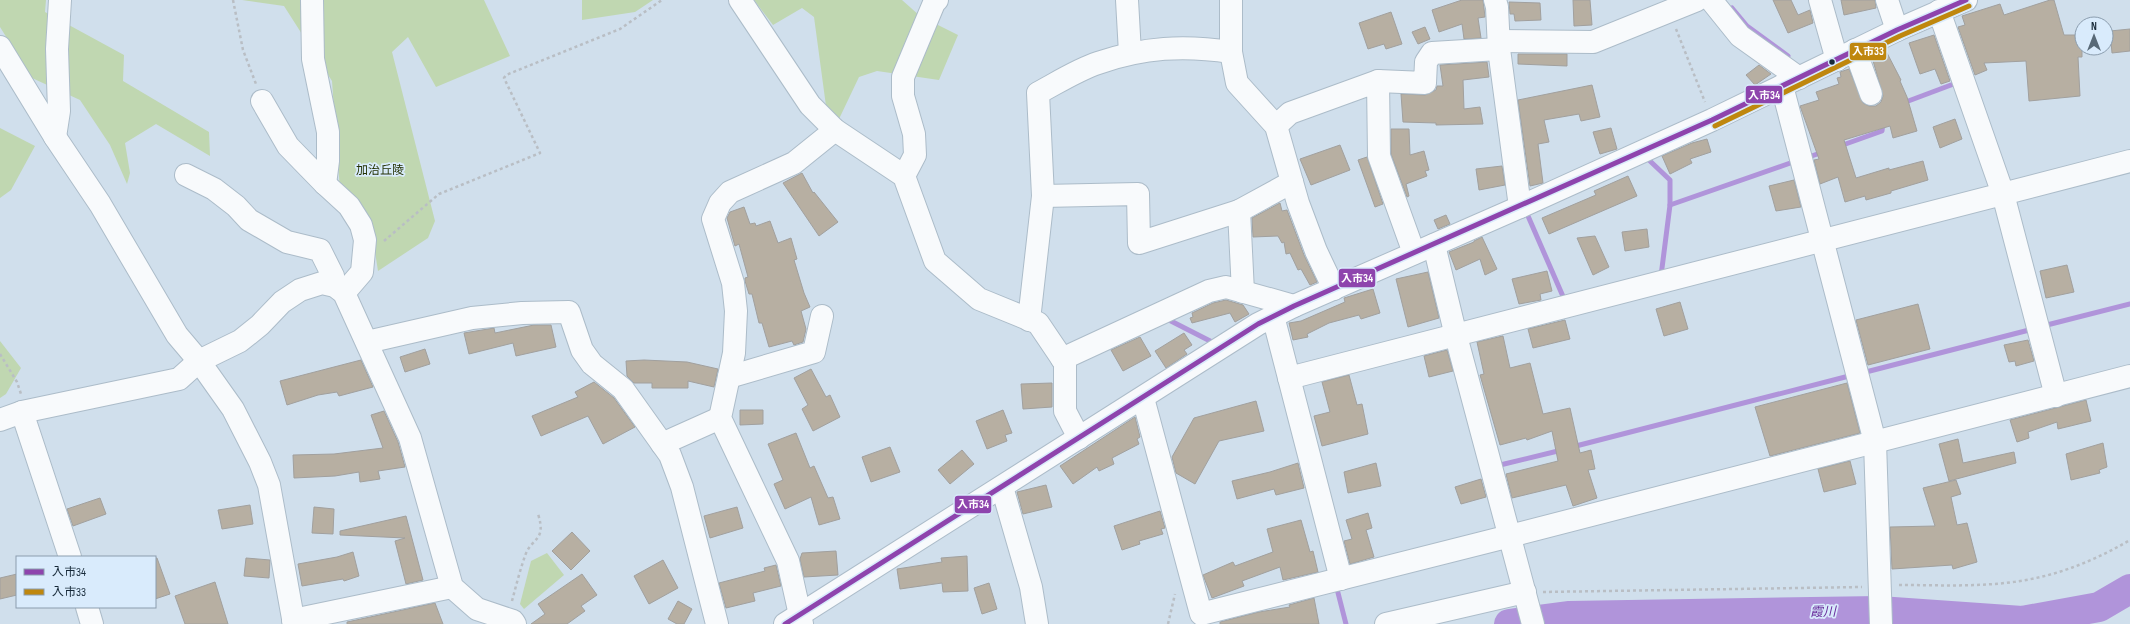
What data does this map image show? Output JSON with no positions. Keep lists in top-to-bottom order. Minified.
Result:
{"water":["霞川"],"parks":["加治丘陵"],"lines":["transit line 入市34","transit line 入市33"],"legend":["入市34","入市33"],"north":"top"}
